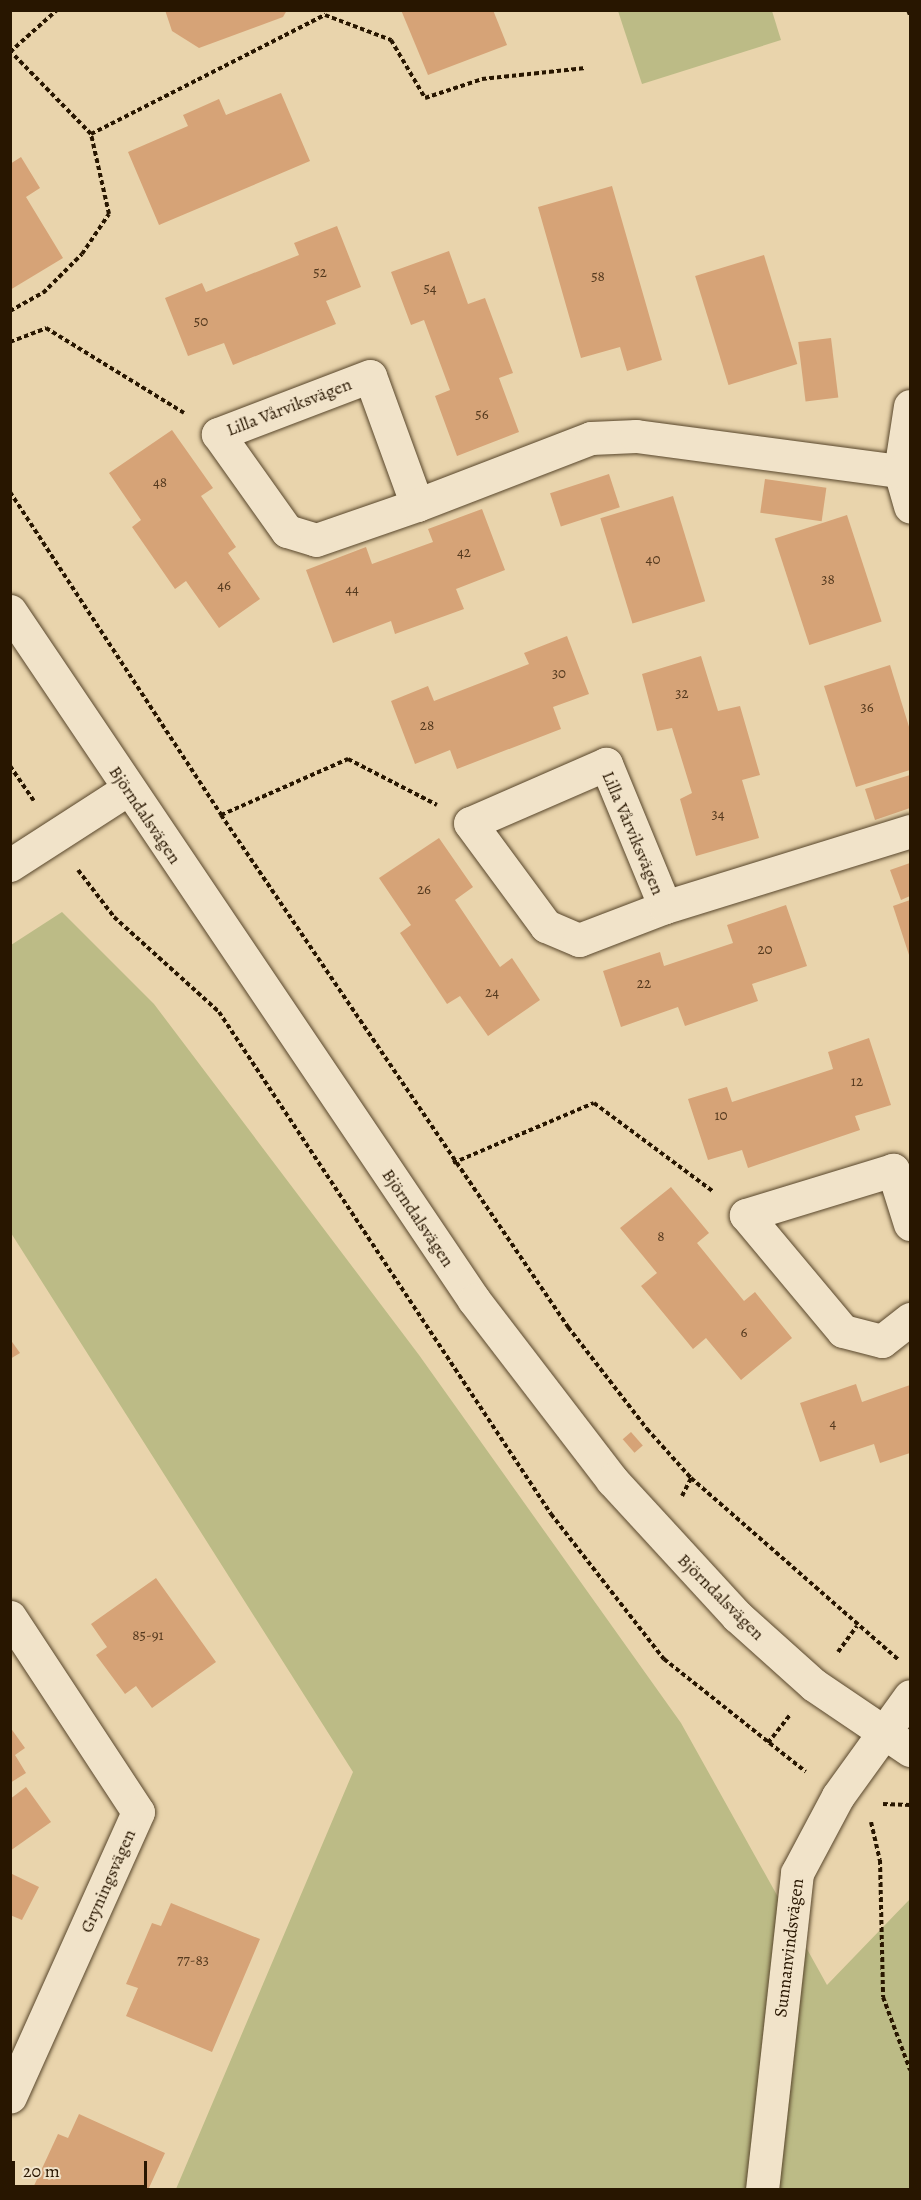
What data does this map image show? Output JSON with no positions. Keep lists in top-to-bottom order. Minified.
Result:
{"streets":{"street":["Lilla Vårviksvägen","Björndalsvägen","Gryningsvägen","Sunnanvindsvägen"]},"crossings":[["Björndalsvägen","Sunnanvindsvägen"]],"house_numbers":["52","58","54","50","56","48","42","40","38","46","44","30","32","36","28","34","26","20","22","24","12","10","8","6","4","85-91","77-83"],"scale_bar":"20 m"}
